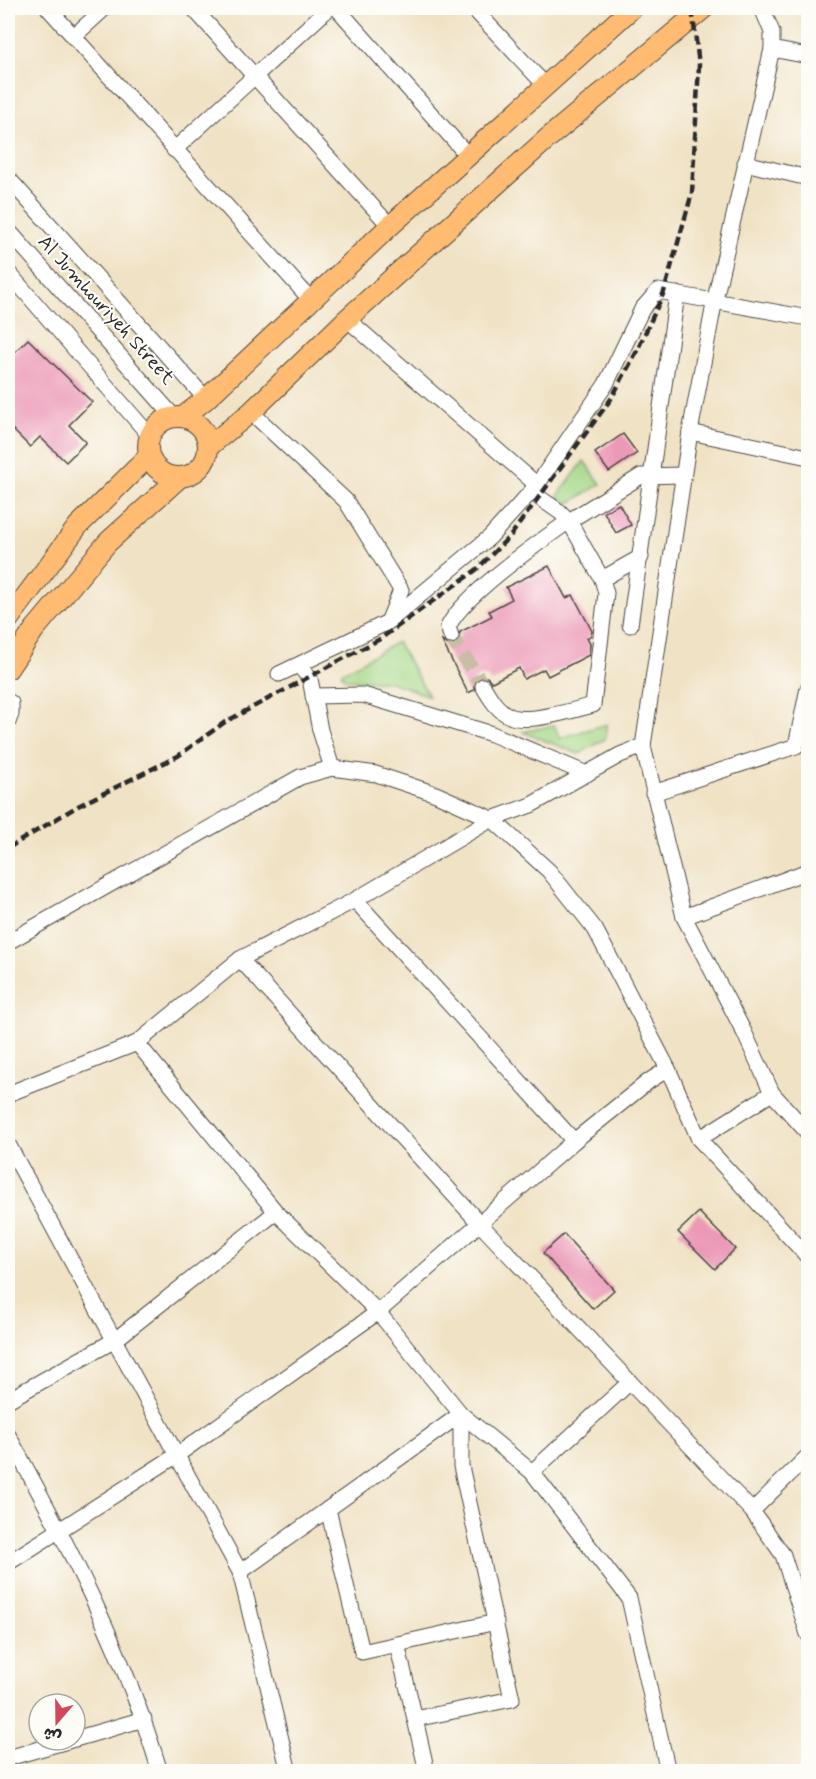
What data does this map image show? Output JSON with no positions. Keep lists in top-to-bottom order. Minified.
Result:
{"streets":{"street":["Al Jumhouriyeh Street"]},"north":"bottom"}
